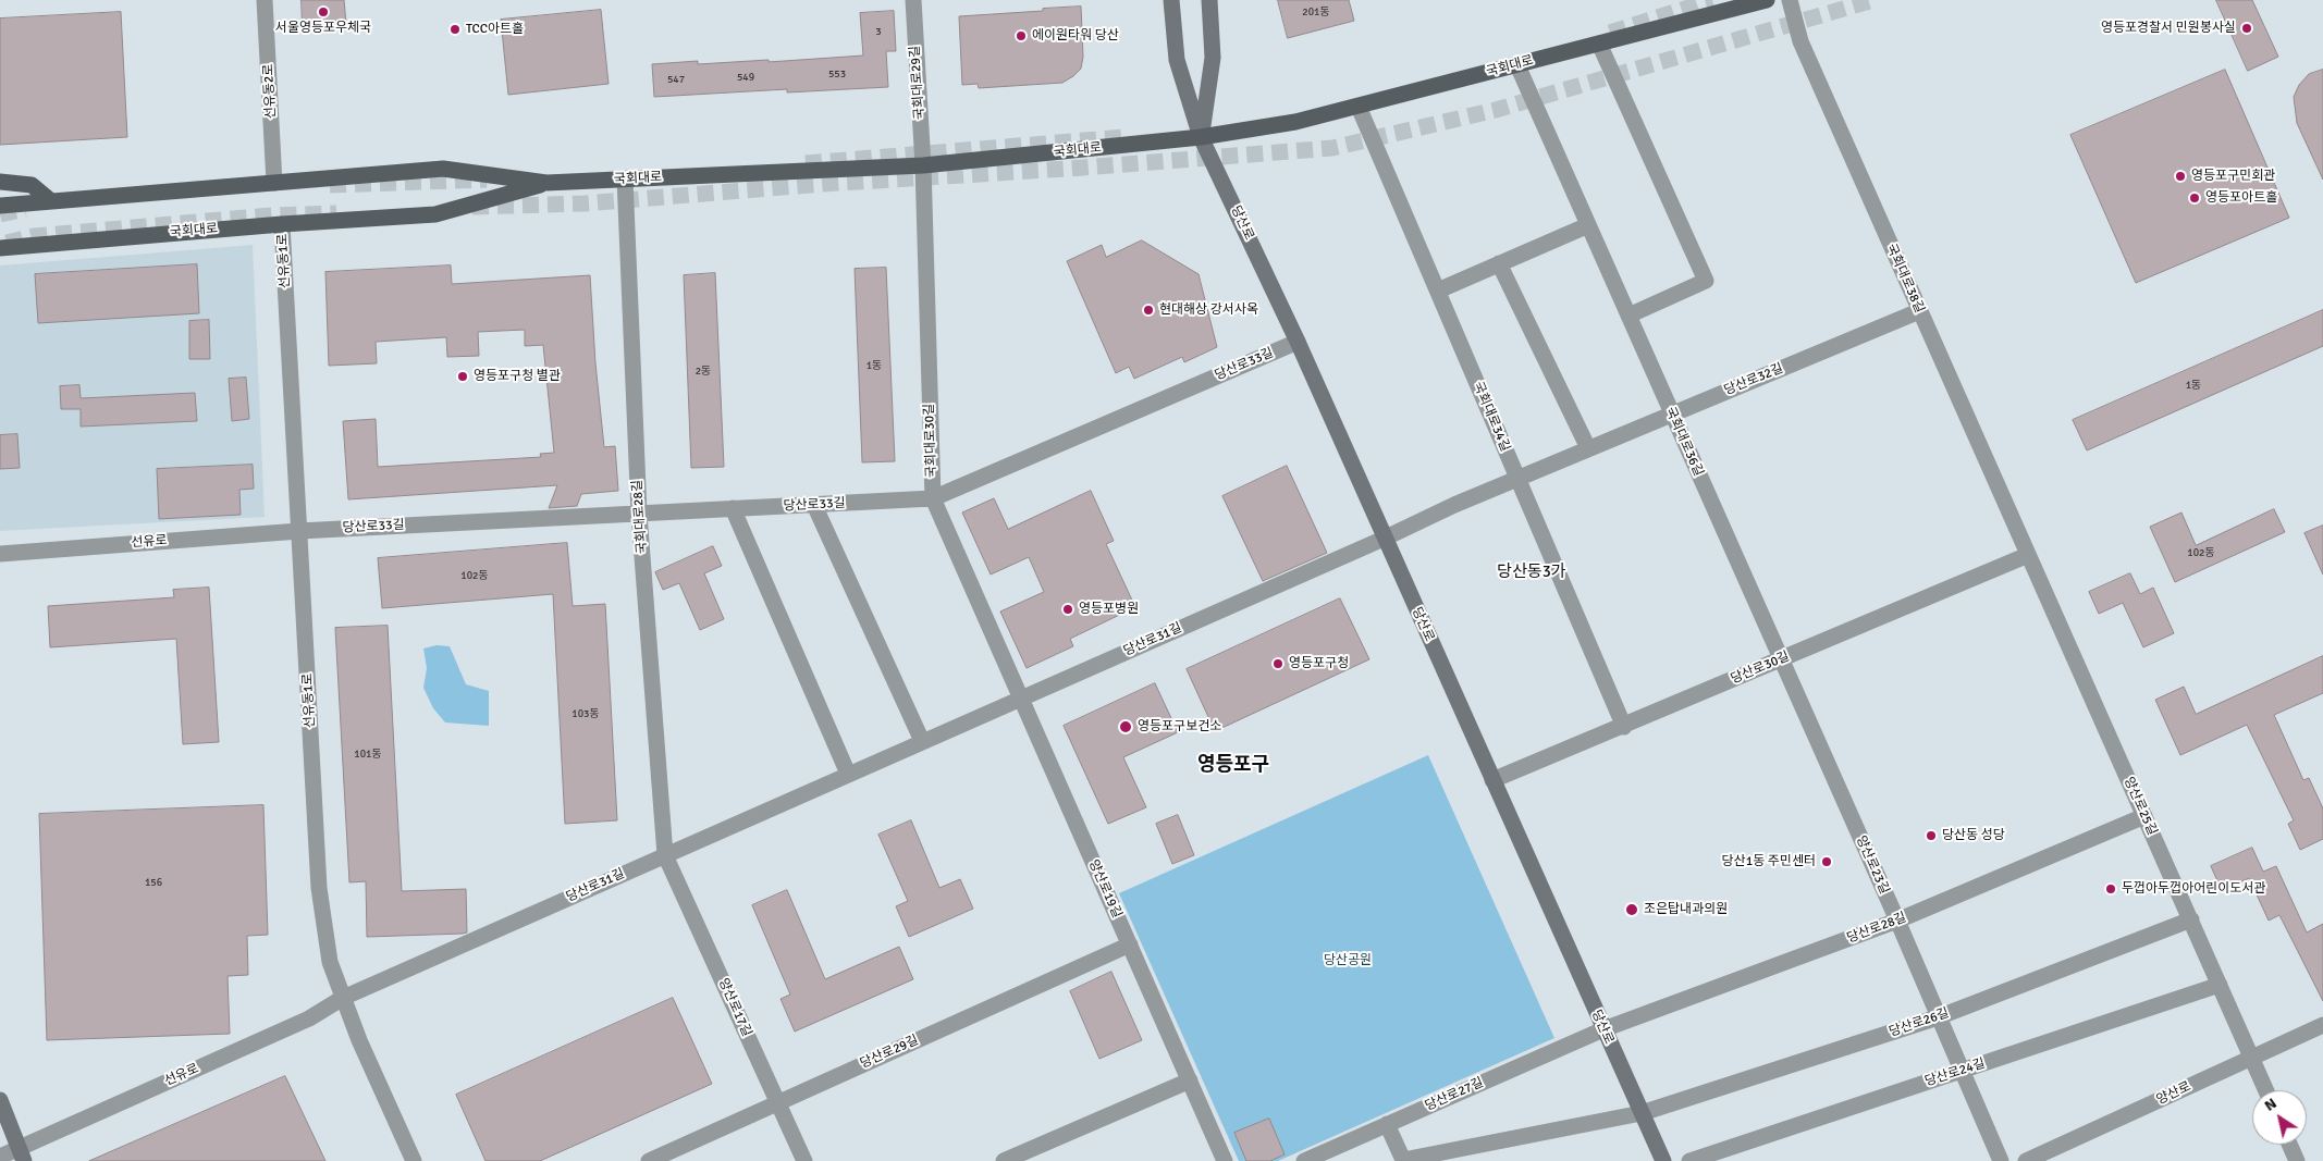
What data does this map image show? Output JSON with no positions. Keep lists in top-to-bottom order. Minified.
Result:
{"streets":{"main road":["국회대로","당산로"],"street":["국회대로29길","선유동2로","선유동1로","국회대로38길","당산로33길","당산로32길","국회대로34길","국회대로30길","국회대로36길","국회대로28길","선유로","당산로31길","당산로30길","양산로25길","양산로23길","양산로19길","당산로28길","양산로17길","당산로26길","당산로29길","당산로24길","양산로","당산로27길"]},"crossings":[["국회대로","국회대로29길"],["국회대로","선유동2로"],["국회대로","당산로"],["국회대로","선유동1로"],["국회대로","국회대로34길"],["국회대로","국회대로30길"],["국회대로","국회대로36길"],["국회대로","국회대로28길"],["국회대로29길","국회대로30길"],["당산로","당산로33길"],["당산로","당산로32길"],["당산로","당산로31길"],["당산로","당산로30길"],["당산로","당산로28길"],["당산로","당산로26길"],["당산로","당산로27길"],["선유동1로","당산로33길"],["선유동1로","선유로"],["선유동1로","당산로31길"],["국회대로38길","당산로32길"],["국회대로38길","당산로30길"],["국회대로38길","양산로25길"],["당산로33길","국회대로30길"],["당산로33길","국회대로28길"],["당산로33길","선유로"],["당산로32길","국회대로34길"],["당산로32길","국회대로36길"],["당산로32길","당산로31길"],["국회대로34길","당산로30길"],["국회대로30길","당산로31길"],["국회대로30길","양산로19길"],["국회대로36길","당산로30길"],["국회대로36길","양산로23길"],["국회대로28길","당산로31길"],["국회대로28길","양산로17길"],["선유로","당산로31길"],["당산로31길","양산로19길"],["당산로31길","양산로17길"],["당산로30길","양산로25길"],["당산로30길","양산로23길"],["양산로25길","당산로28길"],["양산로25길","당산로26길"],["양산로25길","당산로24길"],["양산로25길","양산로"],["양산로23길","당산로28길"],["양산로23길","당산로26길"],["양산로23길","당산로24길"],["양산로19길","당산로29길"],["당산로28길","당산로27길"],["양산로17길","당산로29길"]],"districts":["당산동3가","영등포구"],"parks":["당산공원"],"places":["서울영등포우체국","영등포경찰서 민원봉사실","TCC아트홀","에이원타워 당산","영등포구민회관","영등포아트홀","현대해상 강서사옥","영등포구청 별관","영등포병원","영등포구청","영등포구보건소","당산동 성당","당산1동 주민센터","두껍아두껍아어린이도서관","조은탑내과의원"],"house_numbers":["201동","3","553","549","547","1동","2동","1동","102동","102동","103동","101동","156"],"north":"top left"}
